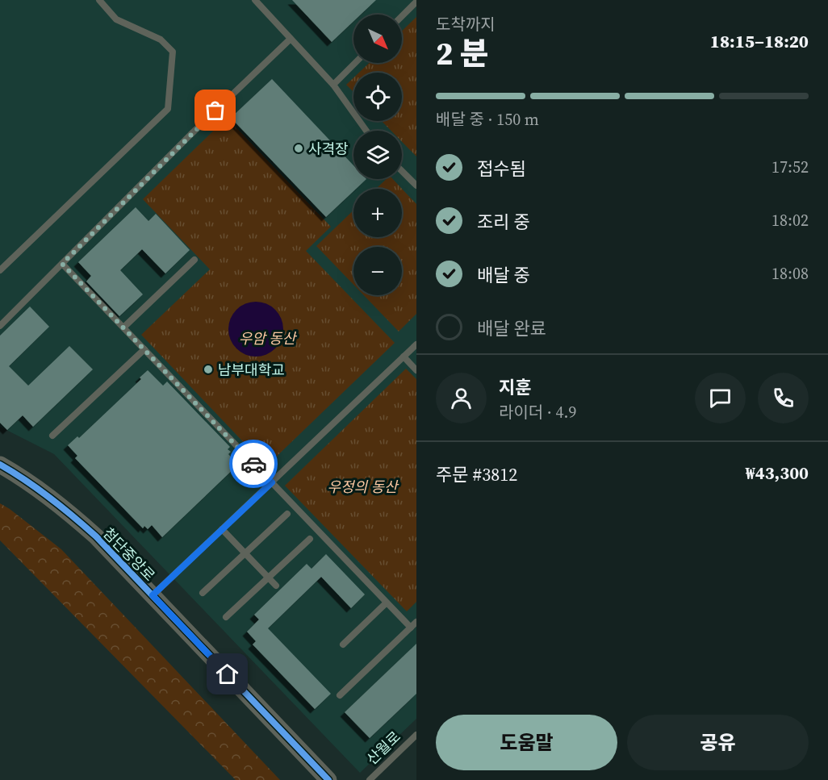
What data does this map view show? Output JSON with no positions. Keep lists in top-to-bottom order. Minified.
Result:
{"streets":{"street":["첨단중앙로"],"lane":["산월로"]},"parks":["우암 동산","우정의 동산"],"places":["사격장","남부대학교"],"north":"bottom right","page":{"heading":["2 분","도착까지","18:15–18:20"],"panel":["지훈","라이더 · 4.9","주문 #3812","₩43,300"],"map_buttons":["+","−"],"bar":"배달 중 · 150 m","list":[["접수됨","17:52"],["조리 중","18:02"],["배달 중","18:08"],"배달 완료"],"buttons":["도움말","공유"]}}
